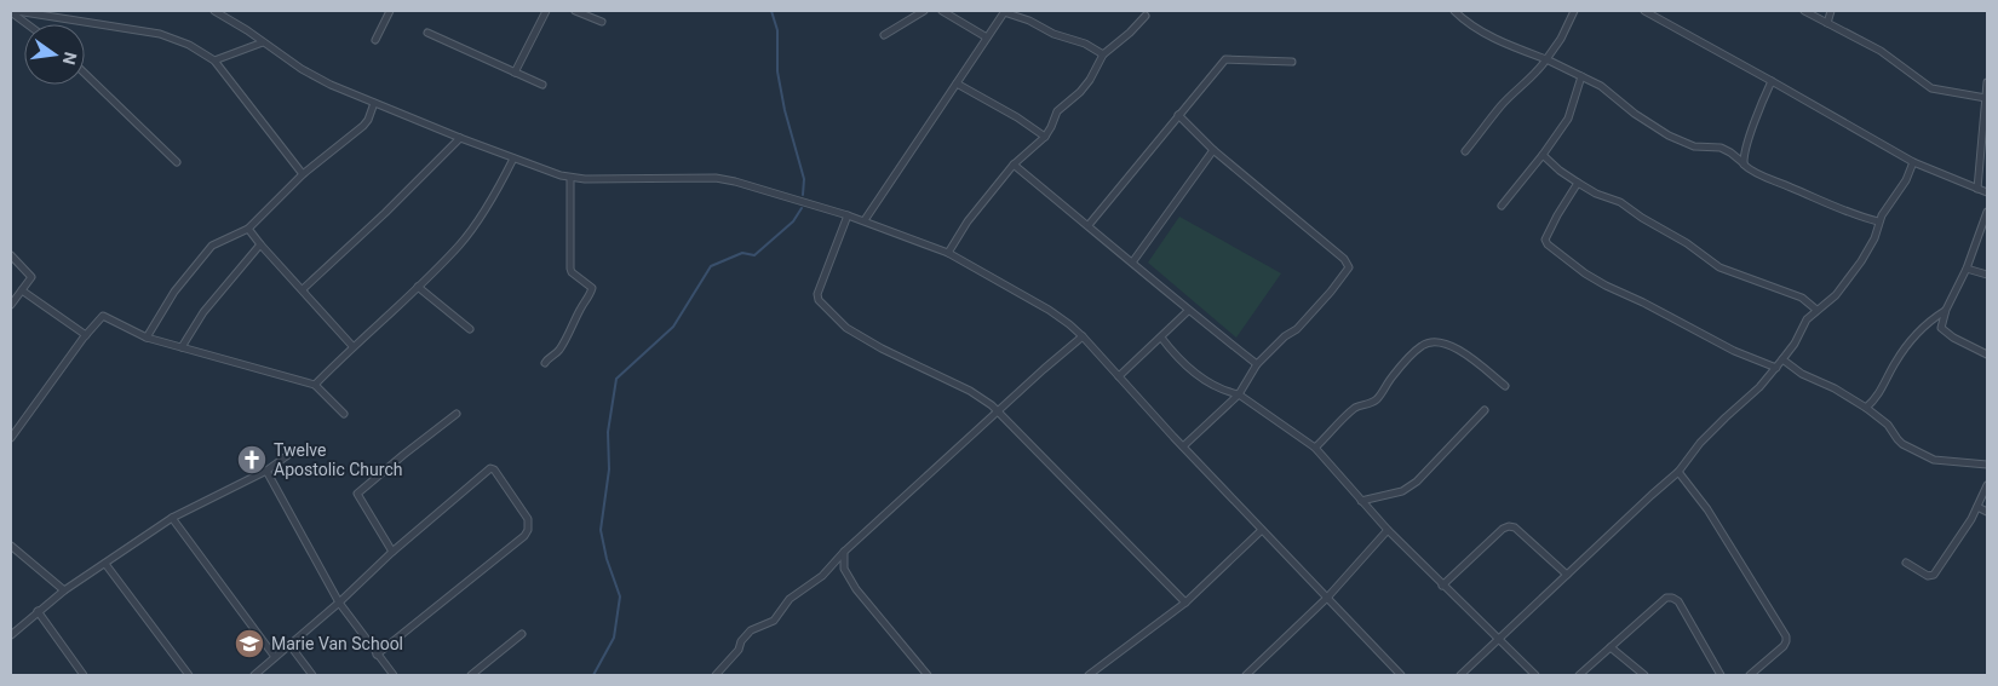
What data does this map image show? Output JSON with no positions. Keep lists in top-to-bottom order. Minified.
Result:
{"places":{"church":["Twelve Apostolic Church"],"school or university":["Marie Van School"]},"north":"right"}
